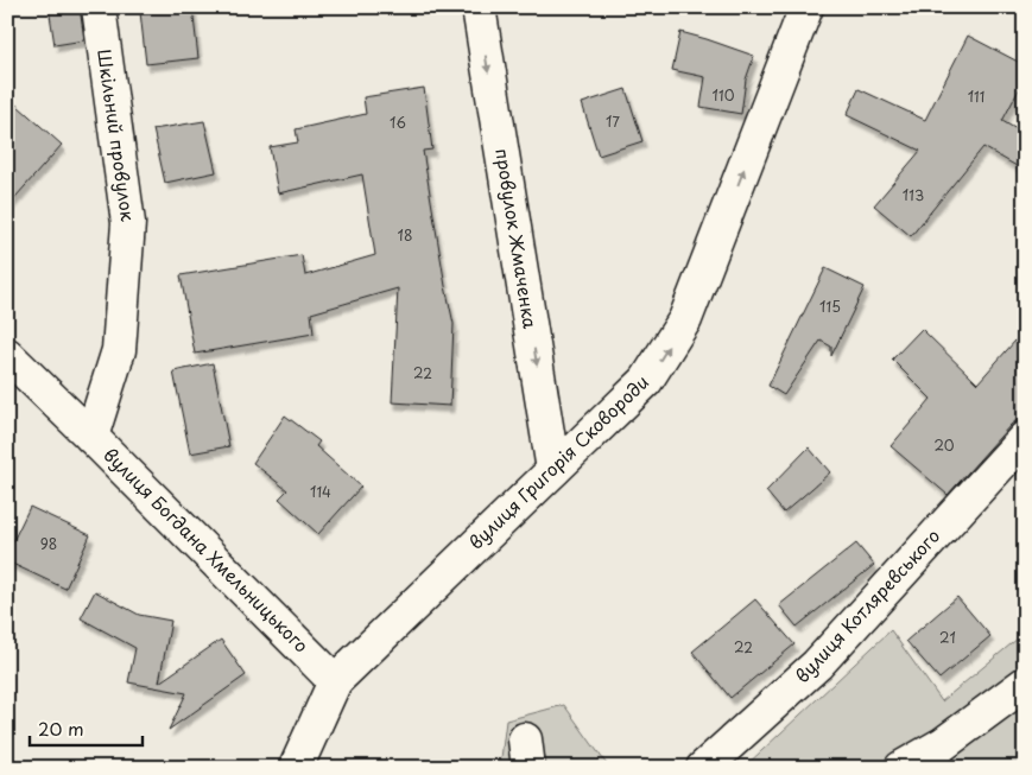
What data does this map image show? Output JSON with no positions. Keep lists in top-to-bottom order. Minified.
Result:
{"streets":{"street":["Шкільний провулок","провулок Жмаченка","вулиця Григорія Сковороди","вулиця Богдана Хмельницького","вулиця Котляревського"]},"crossings":[["Шкільний провулок","вулиця Богдана Хмельницького"],["провулок Жмаченка","вулиця Григорія Сковороди"],["вулиця Григорія Сковороди","вулиця Богдана Хмельницького"]],"one_way":["провулок Жмаченка","вулиця Григорія Сковороди"],"house_numbers":["110","111","17","16","113","18","115","22","20","114","98","21","22"],"scale_bar":"20 m"}
